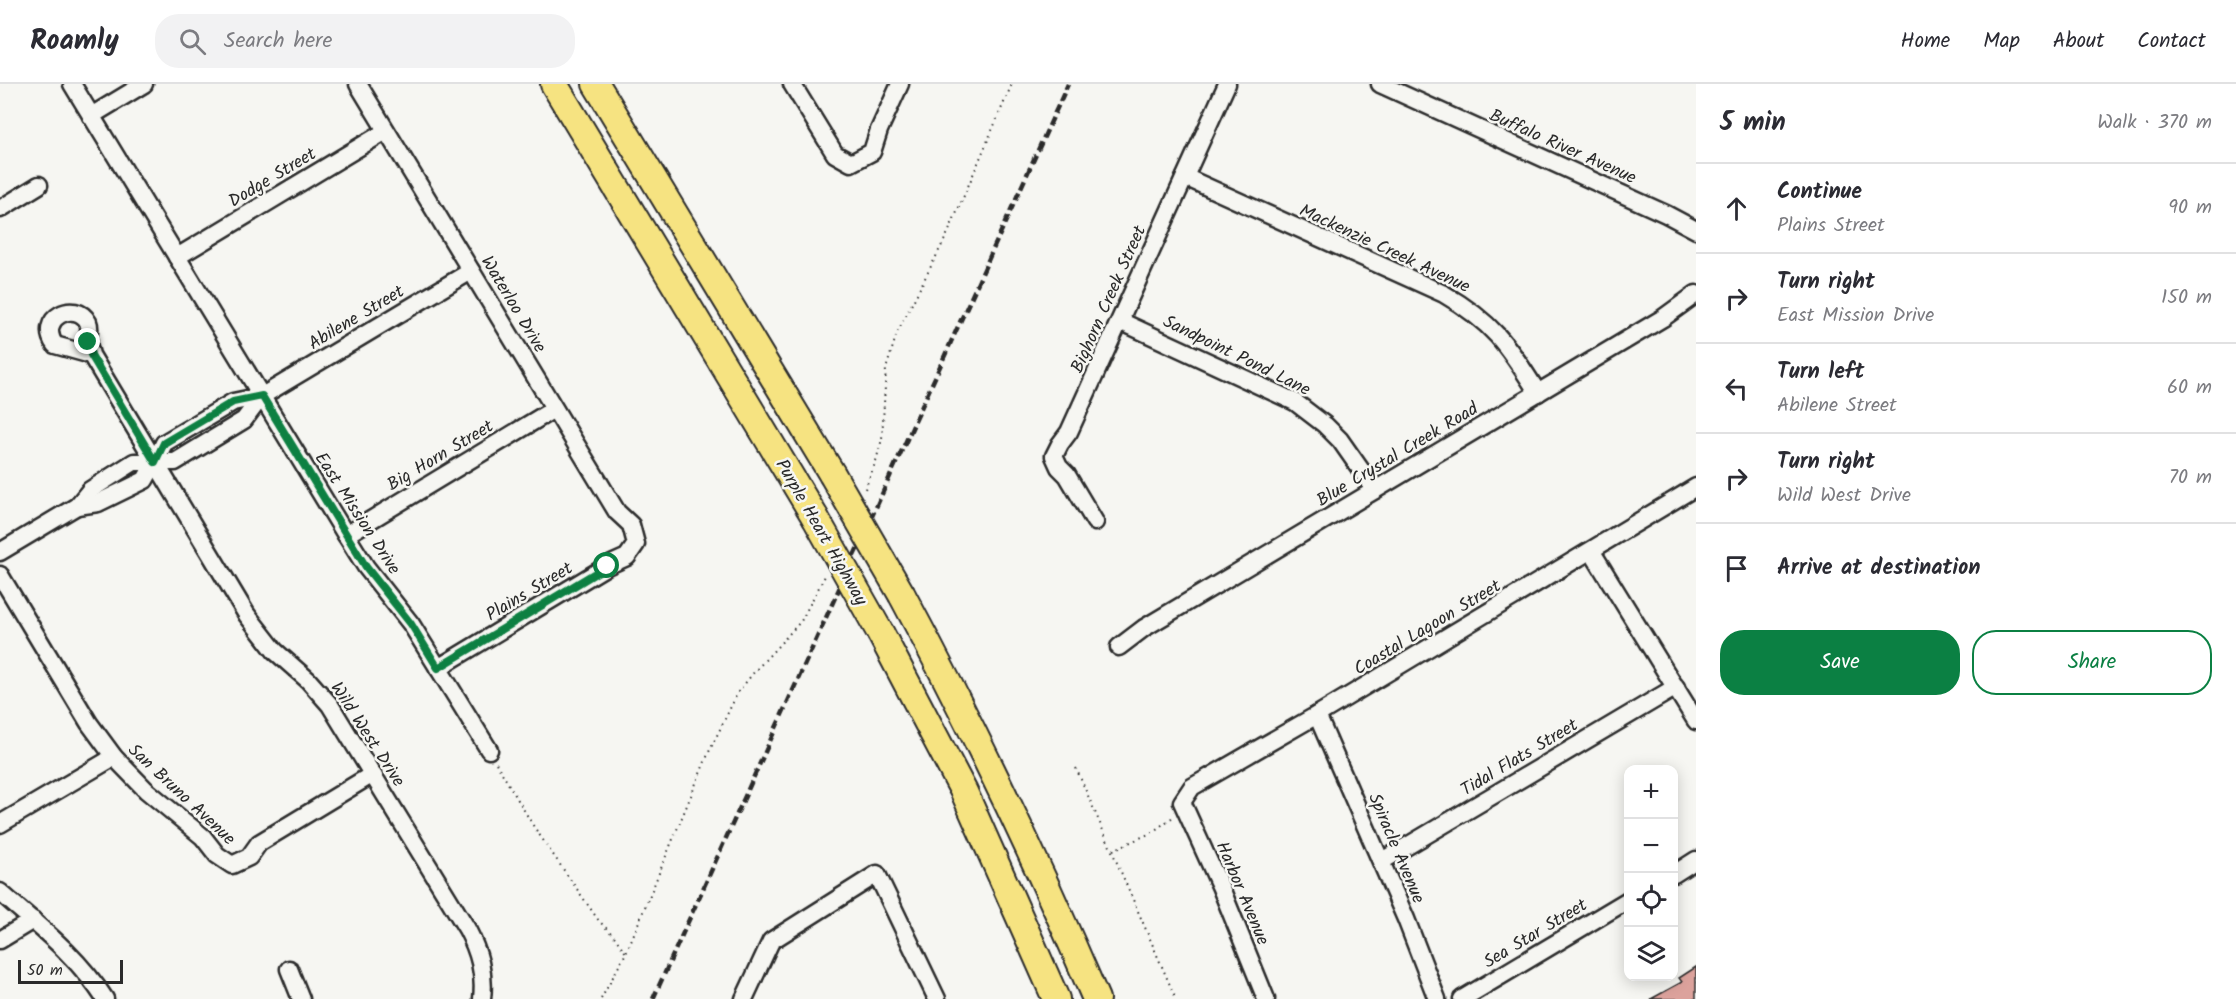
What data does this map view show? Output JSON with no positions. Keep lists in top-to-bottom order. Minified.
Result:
{"streets":{"highway":["Purple Heart Highway"],"street":["Buffalo River Avenue","Dodge Street","Mackenzie Creek Avenue","Bighorn Creek Street","Waterloo Drive","Abilene Street","Sandpoint Pond Lane","Blue Crystal Creek Road","Big Horn Street","East Mission Drive","Plains Street","Coastal Lagoon Street","Wild West Drive","Tidal Flats Street","San Bruno Avenue","Spiracle Avenue","Harbor Avenue","Sea Star Street"]},"crossings":[["Dodge Street","Waterloo Drive"],["Dodge Street","East Mission Drive"],["Mackenzie Creek Avenue","Bighorn Creek Street"],["Mackenzie Creek Avenue","Blue Crystal Creek Road"],["Bighorn Creek Street","Sandpoint Pond Lane"],["Waterloo Drive","Abilene Street"],["Waterloo Drive","Big Horn Street"],["Waterloo Drive","Plains Street"],["Abilene Street","East Mission Drive"],["Abilene Street","Wild West Drive"],["Sandpoint Pond Lane","Blue Crystal Creek Road"],["Big Horn Street","East Mission Drive"],["East Mission Drive","Plains Street"],["Coastal Lagoon Street","Spiracle Avenue"],["Coastal Lagoon Street","Harbor Avenue"],["Wild West Drive","San Bruno Avenue"],["Tidal Flats Street","Spiracle Avenue"]],"scale_bar":"50 m","page":{"header":"Roamly","search":"Search here","nav":["Home","Map","About","Contact"],"heading":["5 min","Walk · 370 m"],"list":[["Continue","Plains Street","90 m"],["Turn right","East Mission Drive","150 m"],["Turn left","Abilene Street","60 m"],["Turn right","Wild West Drive","70 m"],"Arrive at destination"],"buttons":["Save","Share"],"map_buttons":["+","−"],"scale":"50 m"}}
